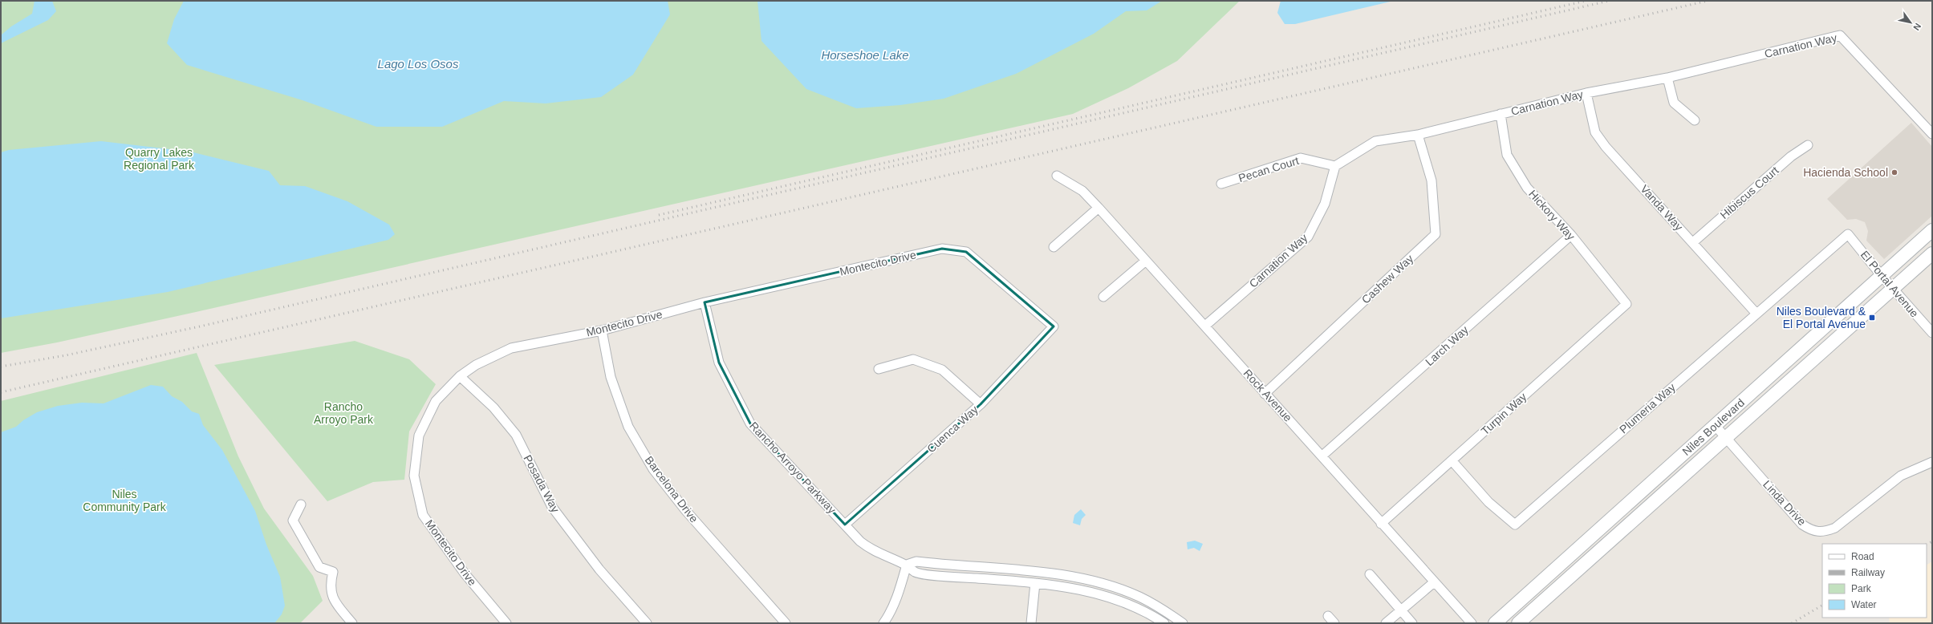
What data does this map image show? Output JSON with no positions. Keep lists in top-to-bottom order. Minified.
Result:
{"streets":{"main road":["Niles Boulevard"],"street":["Carnation Way","Pecan Court","Hibiscus Court","Vanda Way","Hickory Way","Montecito Drive","Cashew Way","El Portal Avenue","Larch Way","Rock Avenue","Plumeria Way","Turpin Way","Cuenca Way","Rancho Arroyo Parkway","Posada Way","Barcelona Drive","Linda Drive"]},"crossings":[["Carnation Way","Pecan Court"],["Carnation Way","Vanda Way"],["Carnation Way","Hickory Way"],["Carnation Way","Cashew Way"],["Carnation Way","Rock Avenue"],["Hibiscus Court","Vanda Way"],["Vanda Way","Plumeria Way"],["Hickory Way","Larch Way"],["Hickory Way","Turpin Way"],["Montecito Drive","Cuenca Way"],["Montecito Drive","Rancho Arroyo Parkway"],["Montecito Drive","Posada Way"],["Montecito Drive","Barcelona Drive"],["Cashew Way","Rock Avenue"],["El Portal Avenue","Plumeria Way"],["El Portal Avenue","Niles Boulevard"],["Larch Way","Rock Avenue"],["Rock Avenue","Turpin Way"],["Plumeria Way","Turpin Way"],["Niles Boulevard","Linda Drive"],["Cuenca Way","Rancho Arroyo Parkway"]],"water":["Horseshoe Lake","Lago Los Osos"],"parks":["Quarry Lakes Regional Park","Rancho Arroyo Park","Niles Community Park"],"places":{"other":["Hacienda School"],"transit":["Niles Boulevard & El Portal Avenue"]},"legend":["Road","Railway","Park","Water"],"north":"bottom right"}
